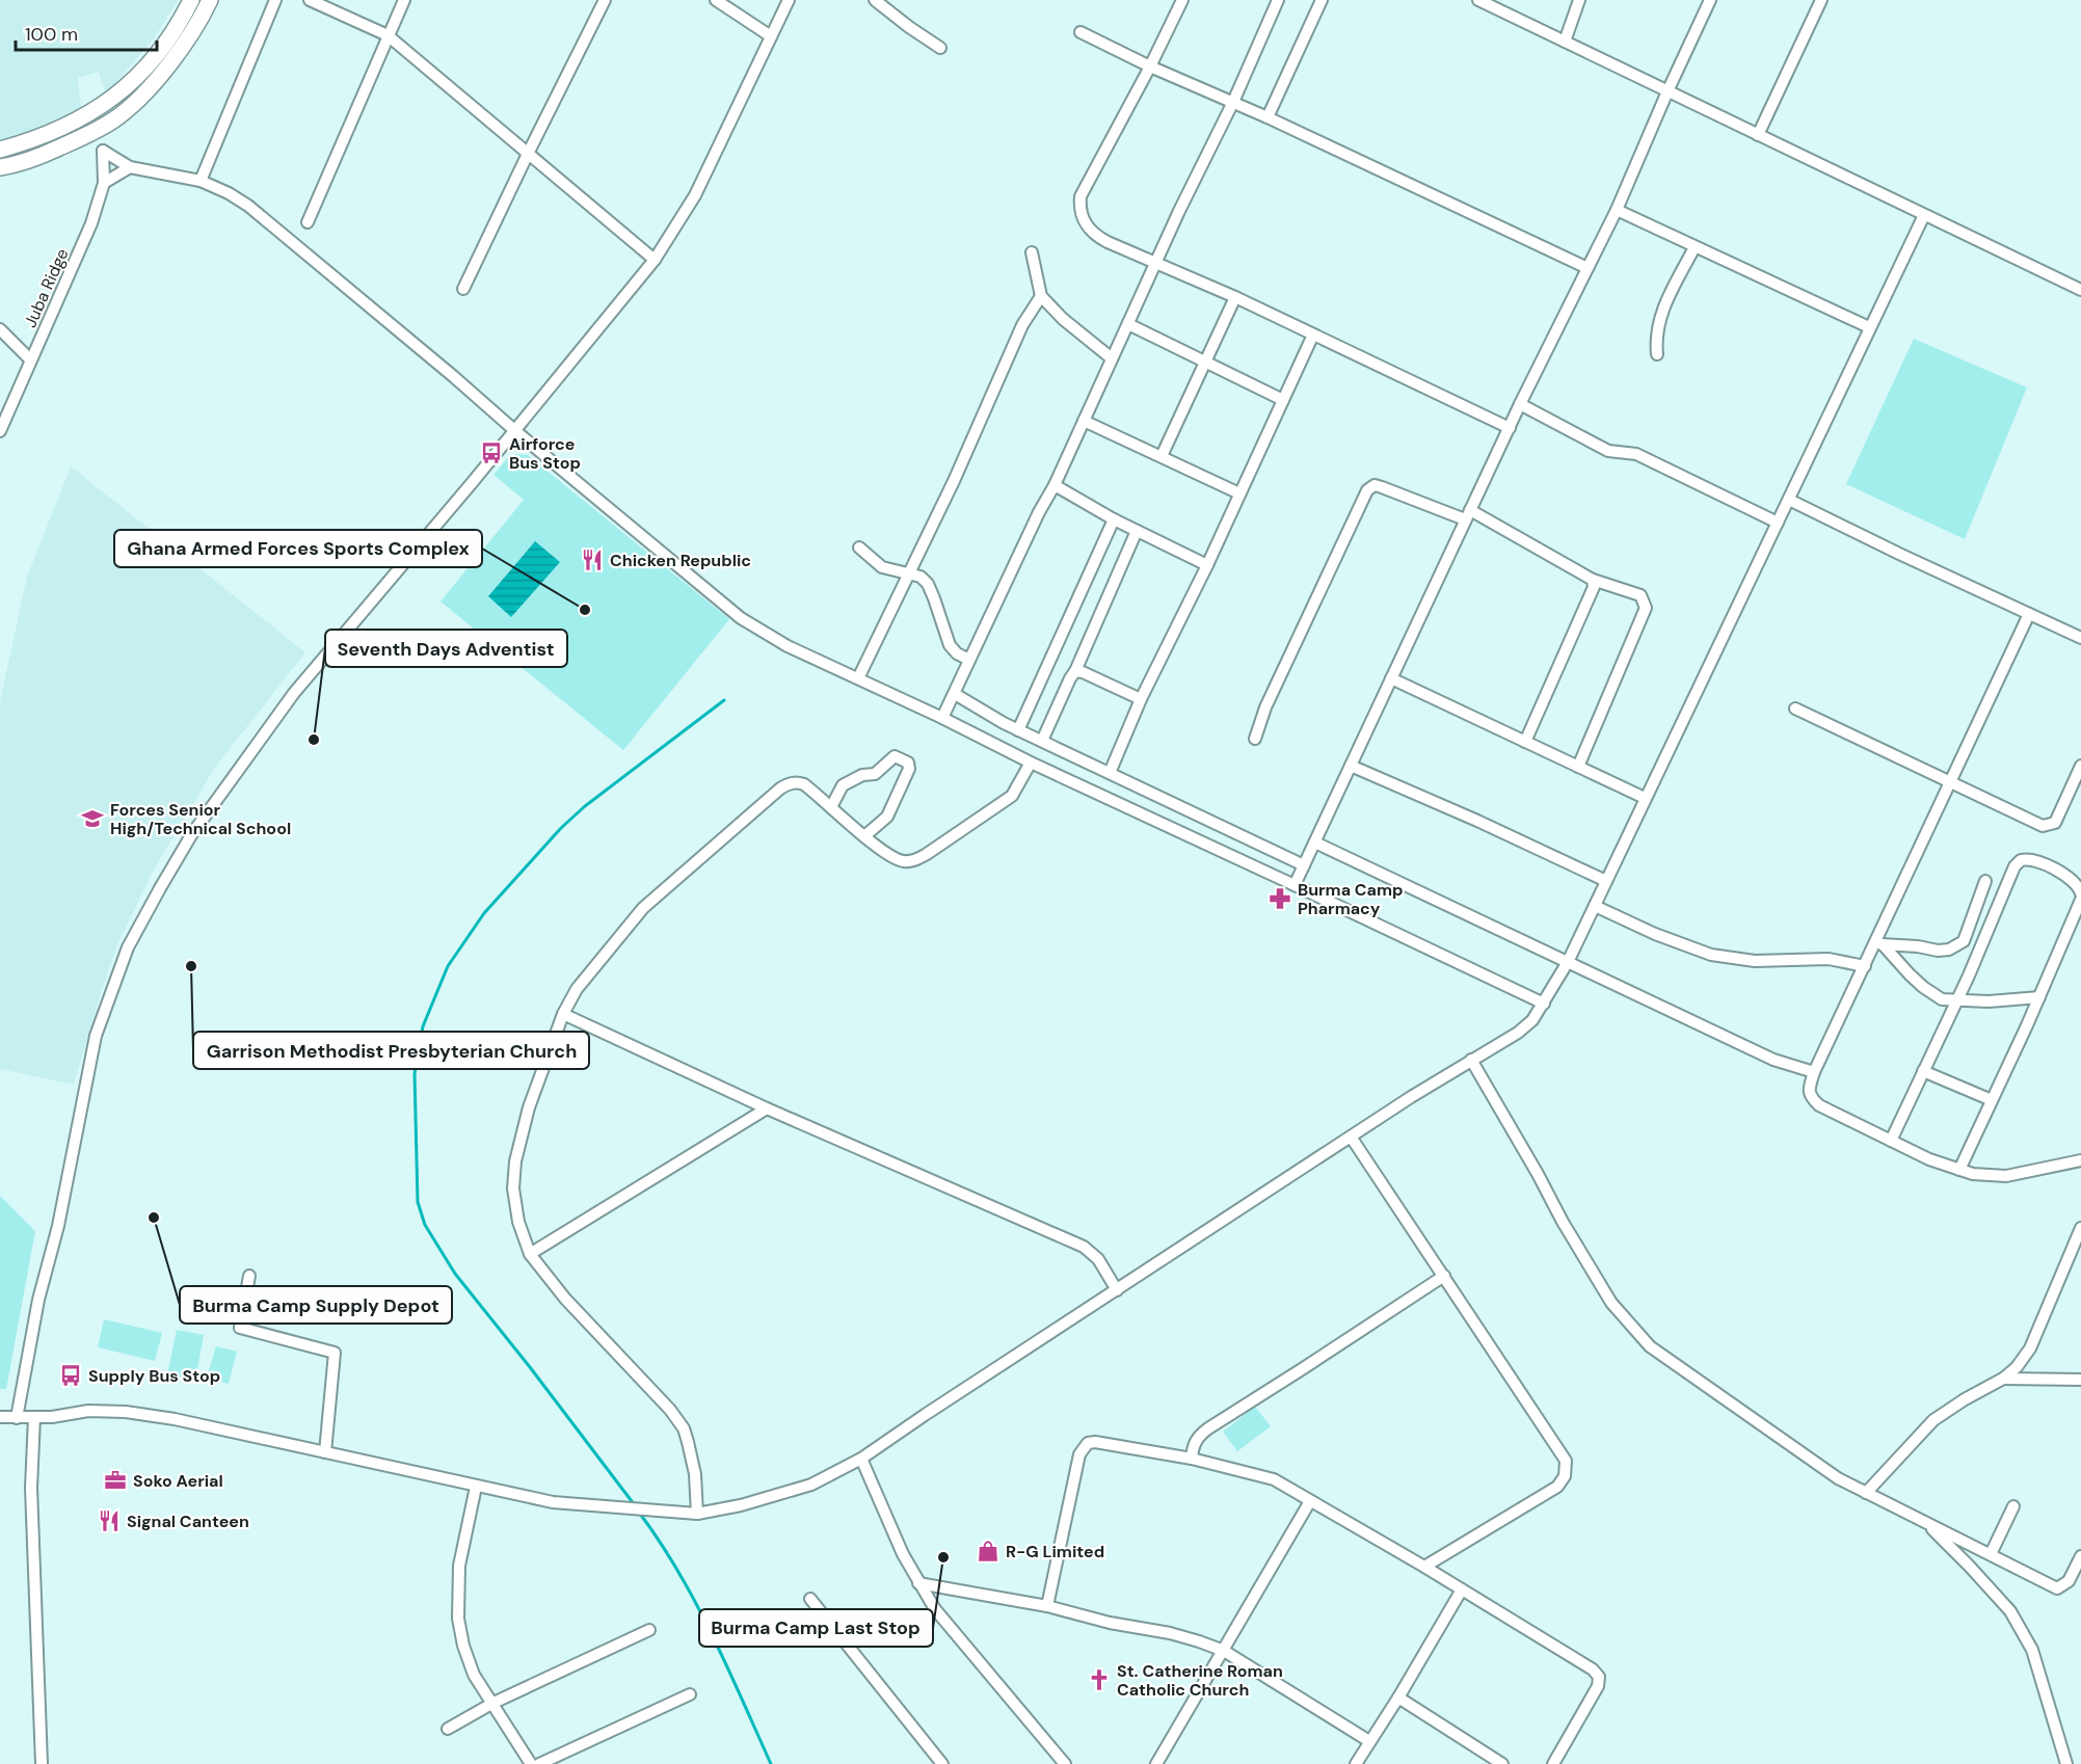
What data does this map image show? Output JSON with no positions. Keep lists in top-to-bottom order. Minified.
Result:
{"streets":{"street":["Juba Ridge"]},"places":{"bus stop":["Airforce Bus Stop","Supply Bus Stop"],"restaurant":["Chicken Republic","Signal Canteen"],"other":["Ghana Armed Forces Sports Complex","Seventh Days Adventist","Garrison Methodist Presbyterian Church","Burma Camp Supply Depot","Burma Camp Last Stop"],"school or university":["Forces Senior High/Technical School"],"pharmacy":["Burma Camp Pharmacy"],"office":["Soko Aerial"],"shop":["R-G Limited"],"church":["St. Catherine Roman Catholic Church"]},"scale_bar":"100 m"}
